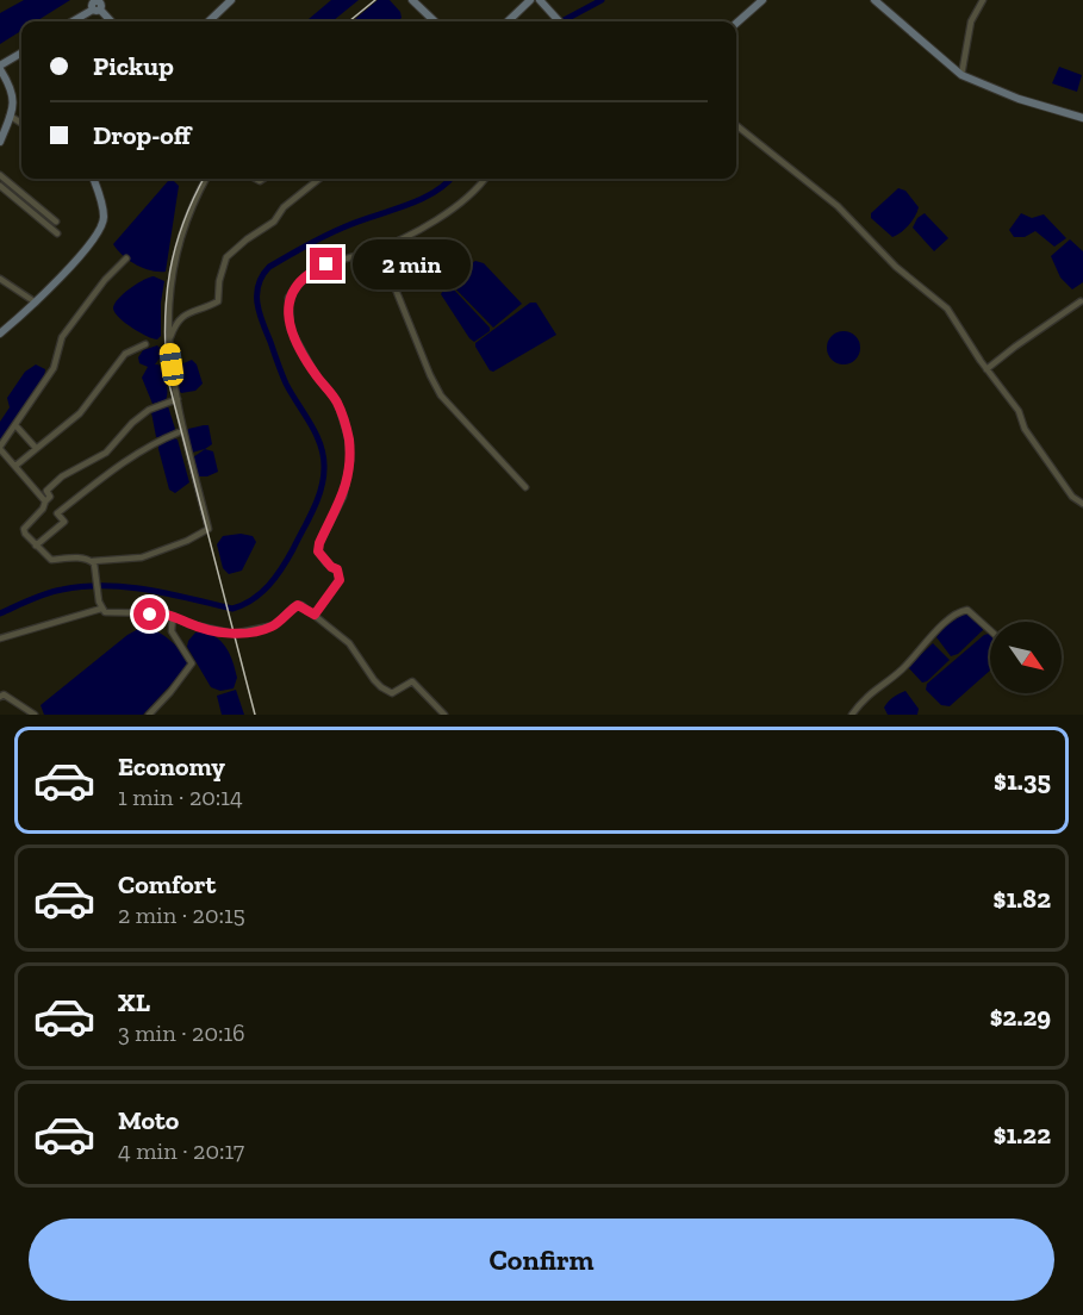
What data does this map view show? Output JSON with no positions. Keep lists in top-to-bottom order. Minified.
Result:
{"north":"bottom right","page":{"banner":["Pickup","Drop-off"],"bubble":"2 min","list":[{"name":"Economy","note":"1 min · 20:14","value":"$1.35"},{"name":"Comfort","note":"2 min · 20:15","value":"$1.82"},{"name":"XL","note":"3 min · 20:16","value":"$2.29"},{"name":"Moto","note":"4 min · 20:17","value":"$1.22"}],"buttons":"Confirm"}}
